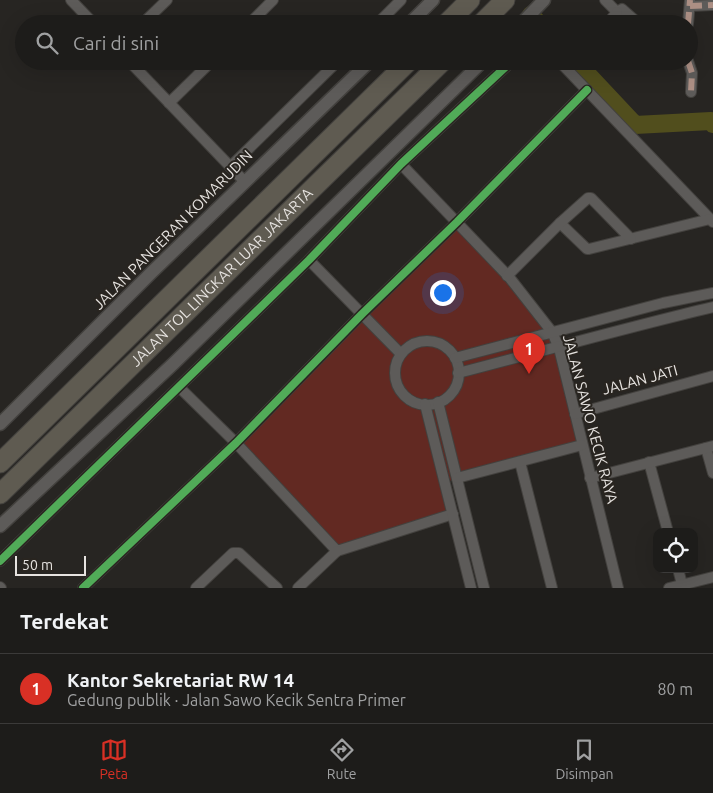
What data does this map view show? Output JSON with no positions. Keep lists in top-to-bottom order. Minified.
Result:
{"streets":{"highway":["JALAN TOL LINGKAR LUAR JAKARTA"],"street":["JALAN PANGERAN KOMARUDIN","JALAN JATI","JALAN SAWO KECIK RAYA"]},"crossings":[["JALAN JATI","JALAN SAWO KECIK RAYA"]],"scale_bar":"50 m","page":{"search":"Cari di sini","pins":"1","scale":"50 m","heading":"Terdekat","list":[{"mark":"1","name":"Kantor Sekretariat RW 14","note":"Gedung publik · Jalan Sawo Kecik Sentra Primer","value":"80 m"}],"nav":["Peta","Rute","Disimpan"]}}
